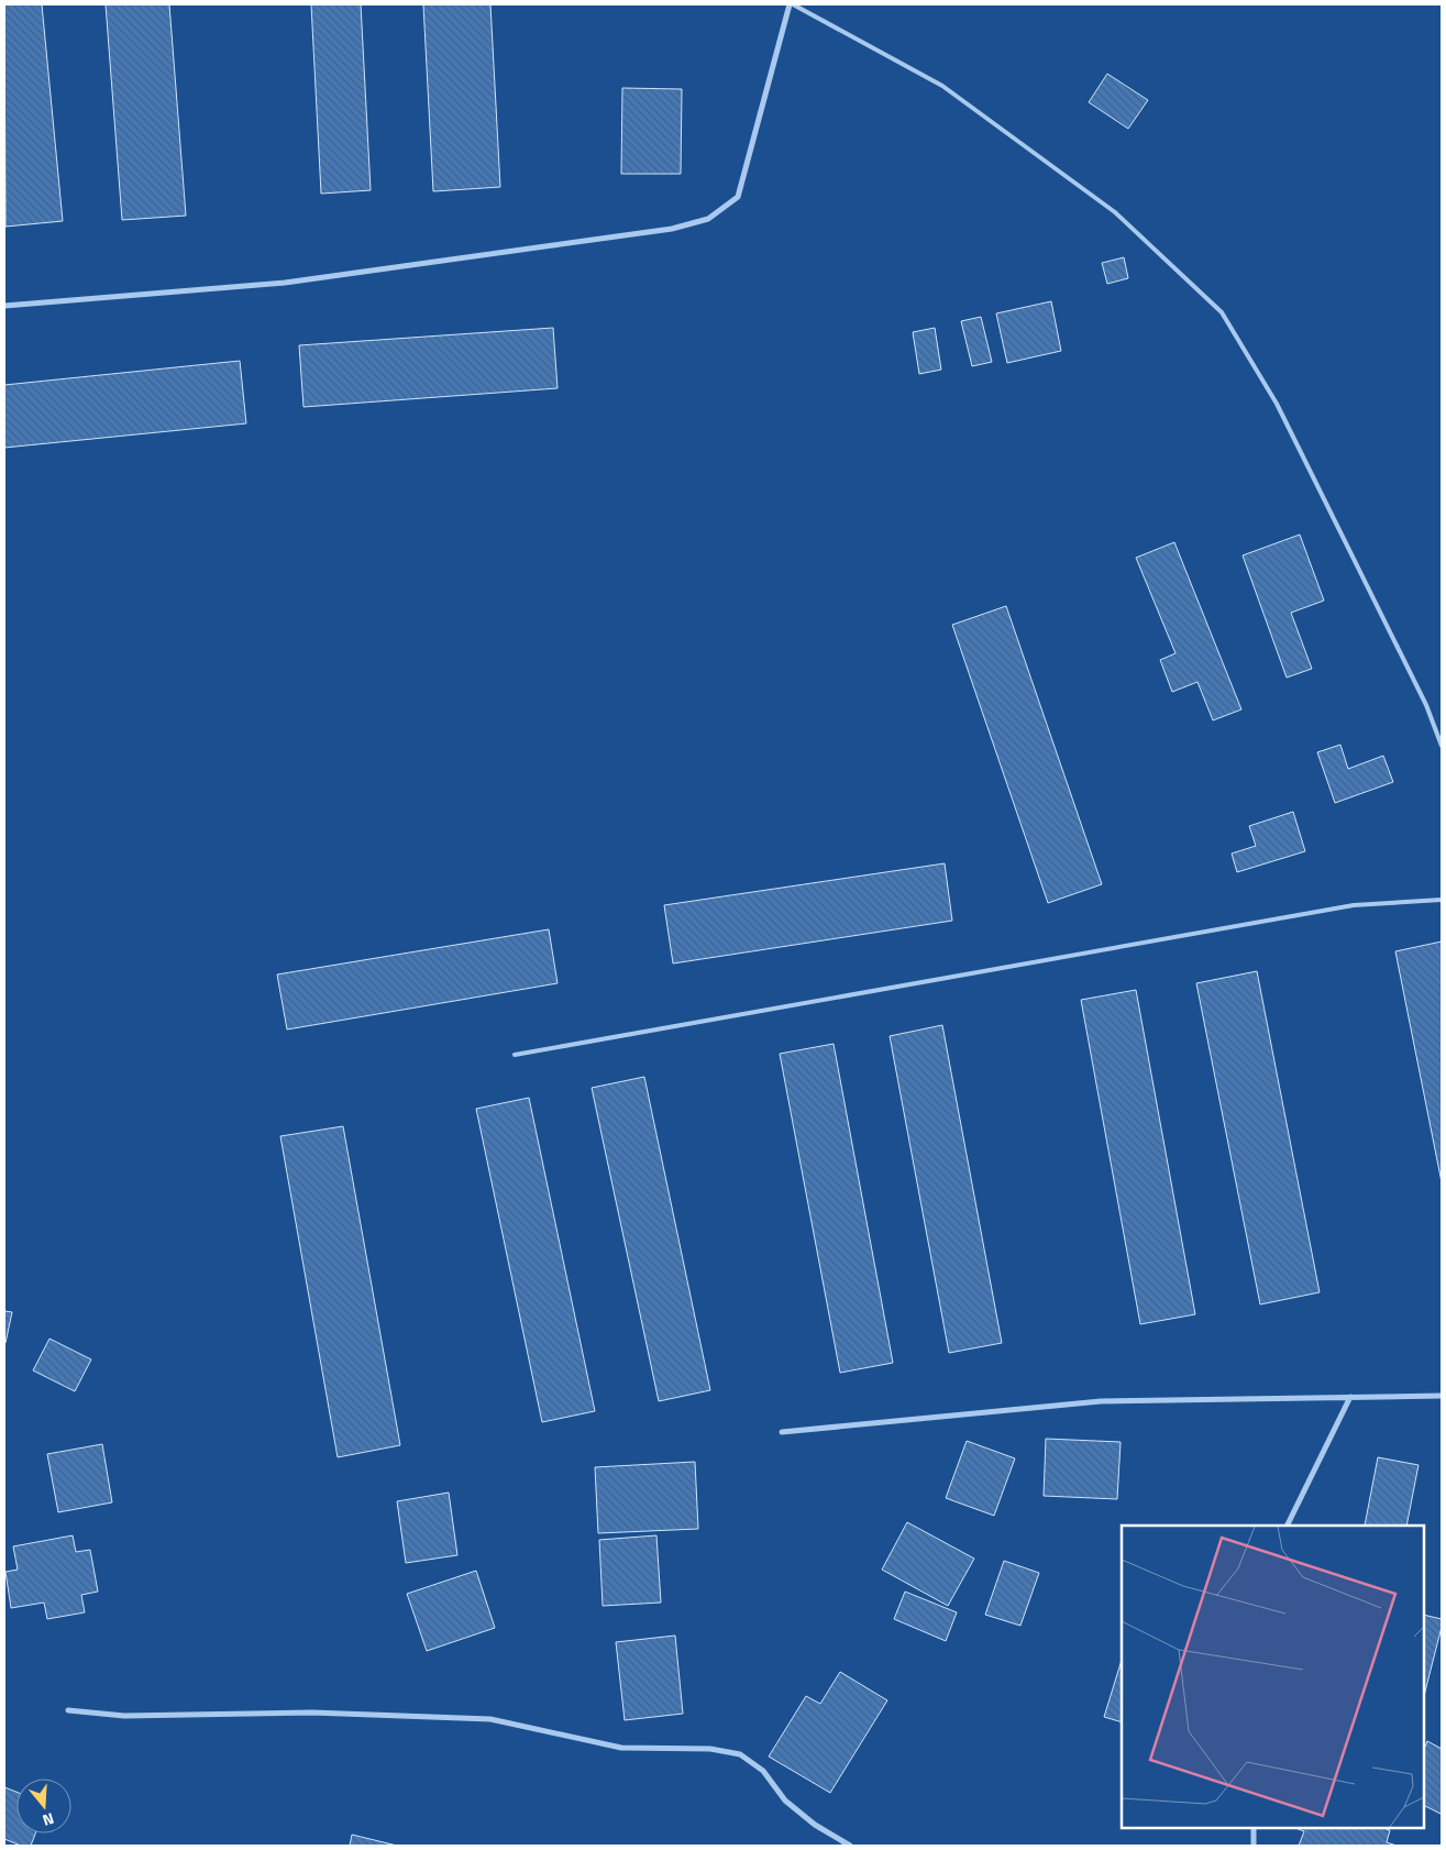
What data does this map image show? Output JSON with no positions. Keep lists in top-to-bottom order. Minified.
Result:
{"north":"bottom"}
